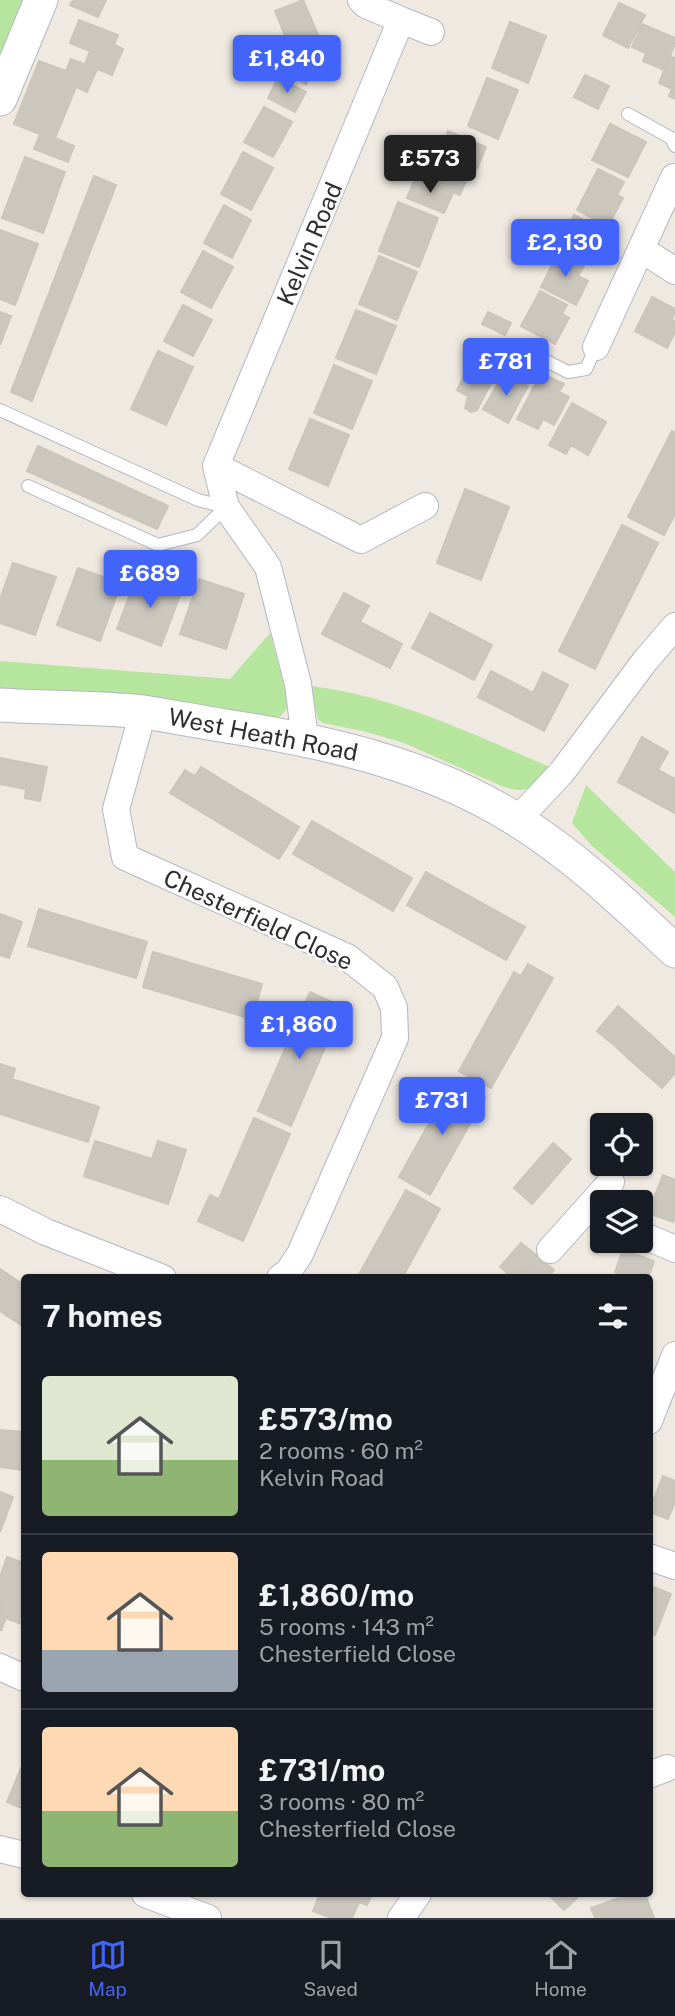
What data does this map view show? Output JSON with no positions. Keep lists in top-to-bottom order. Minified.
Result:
{"streets":{"street":["Kelvin Road","West Heath Road","Chesterfield Close"]},"crossings":[["West Heath Road","Chesterfield Close"]],"page":{"price":["£1,840","£573","£2,130","£781","£689","£1,860","£731"],"heading":"7 homes","list":[{"name":"£573/mo","note":"2 rooms · 60 m² · Kelvin Road"},{"name":"£1,860/mo","note":"5 rooms · 143 m² · Chesterfield Close"},{"name":"£731/mo","note":"3 rooms · 80 m² · Chesterfield Close"}],"tabs":["Map","Saved","Home"]}}
